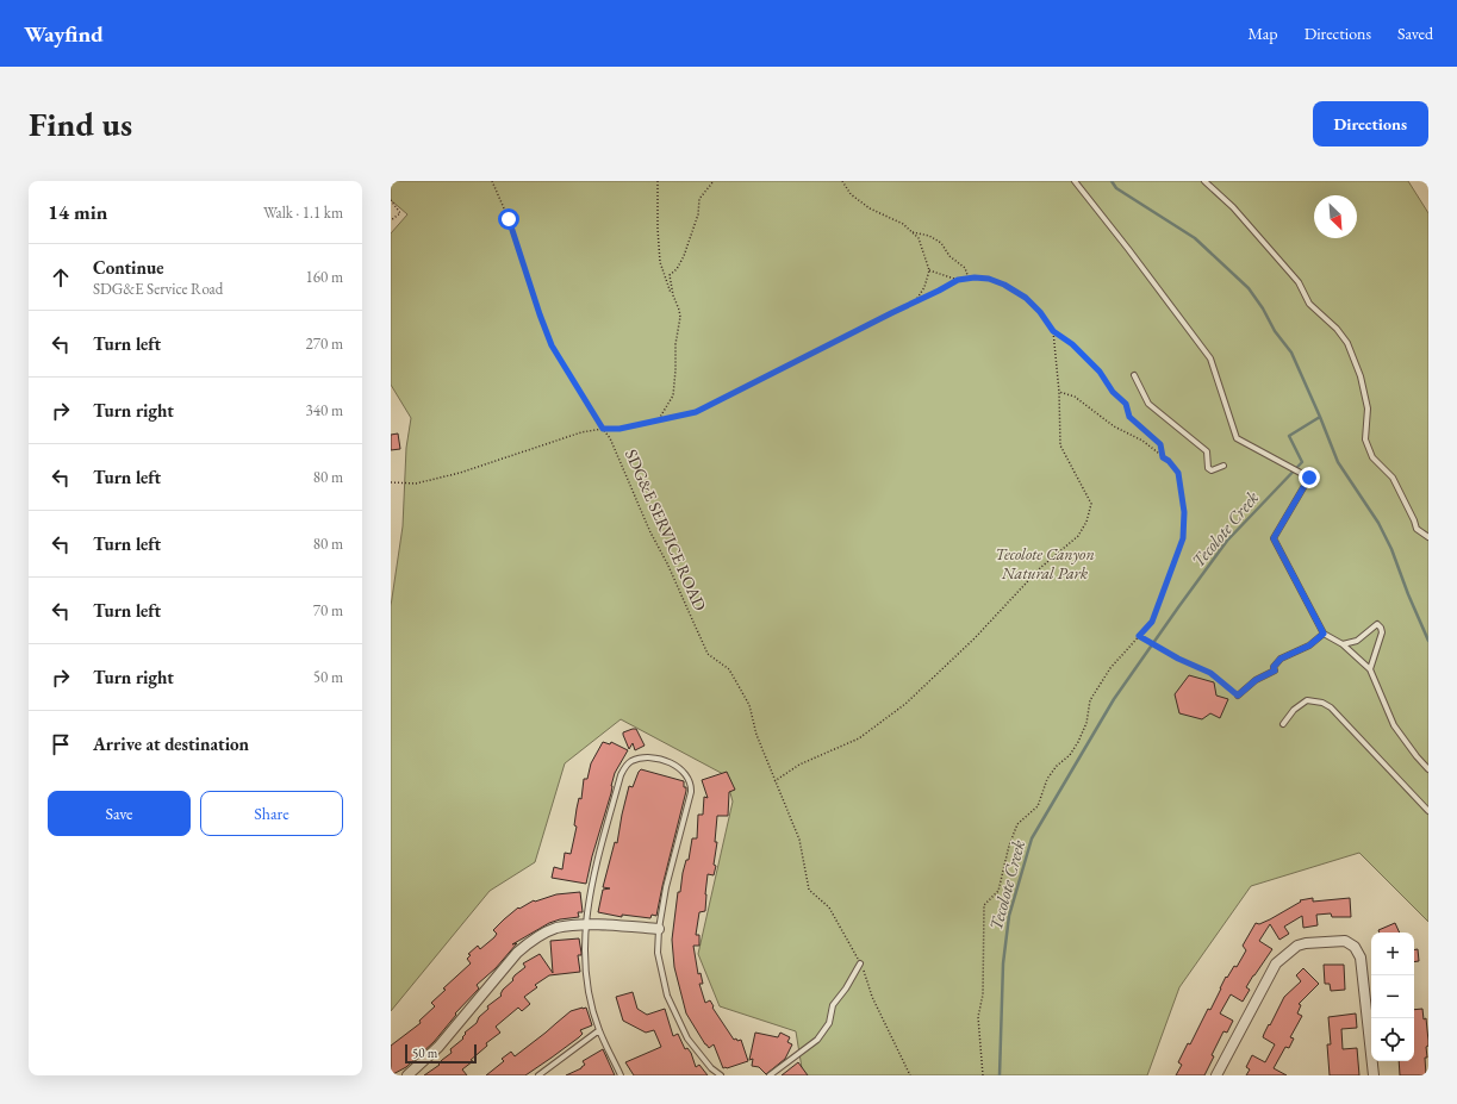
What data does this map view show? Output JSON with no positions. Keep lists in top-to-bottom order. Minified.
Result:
{"streets":{"path":["SDG&E SERVICE ROAD"]},"water":["Tecolote Creek"],"parks":["Tecolote Canyon Natural Park"],"scale_bar":"50 m","north":"bottom right","page":{"header":"Wayfind","nav":["Map","Directions","Saved"],"buttons":["Directions",["Save","Share"]],"title":"Find us","heading":["14 min","Walk · 1.1 km"],"list":[["Continue","SDG&E Service Road","160 m"],["Turn left","270 m"],["Turn right","340 m"],["Turn left","80 m"],["Turn left","80 m"],["Turn left","70 m"],["Turn right","50 m"],"Arrive at destination"],"map_buttons":["+","−"],"scale":"50 m"}}
